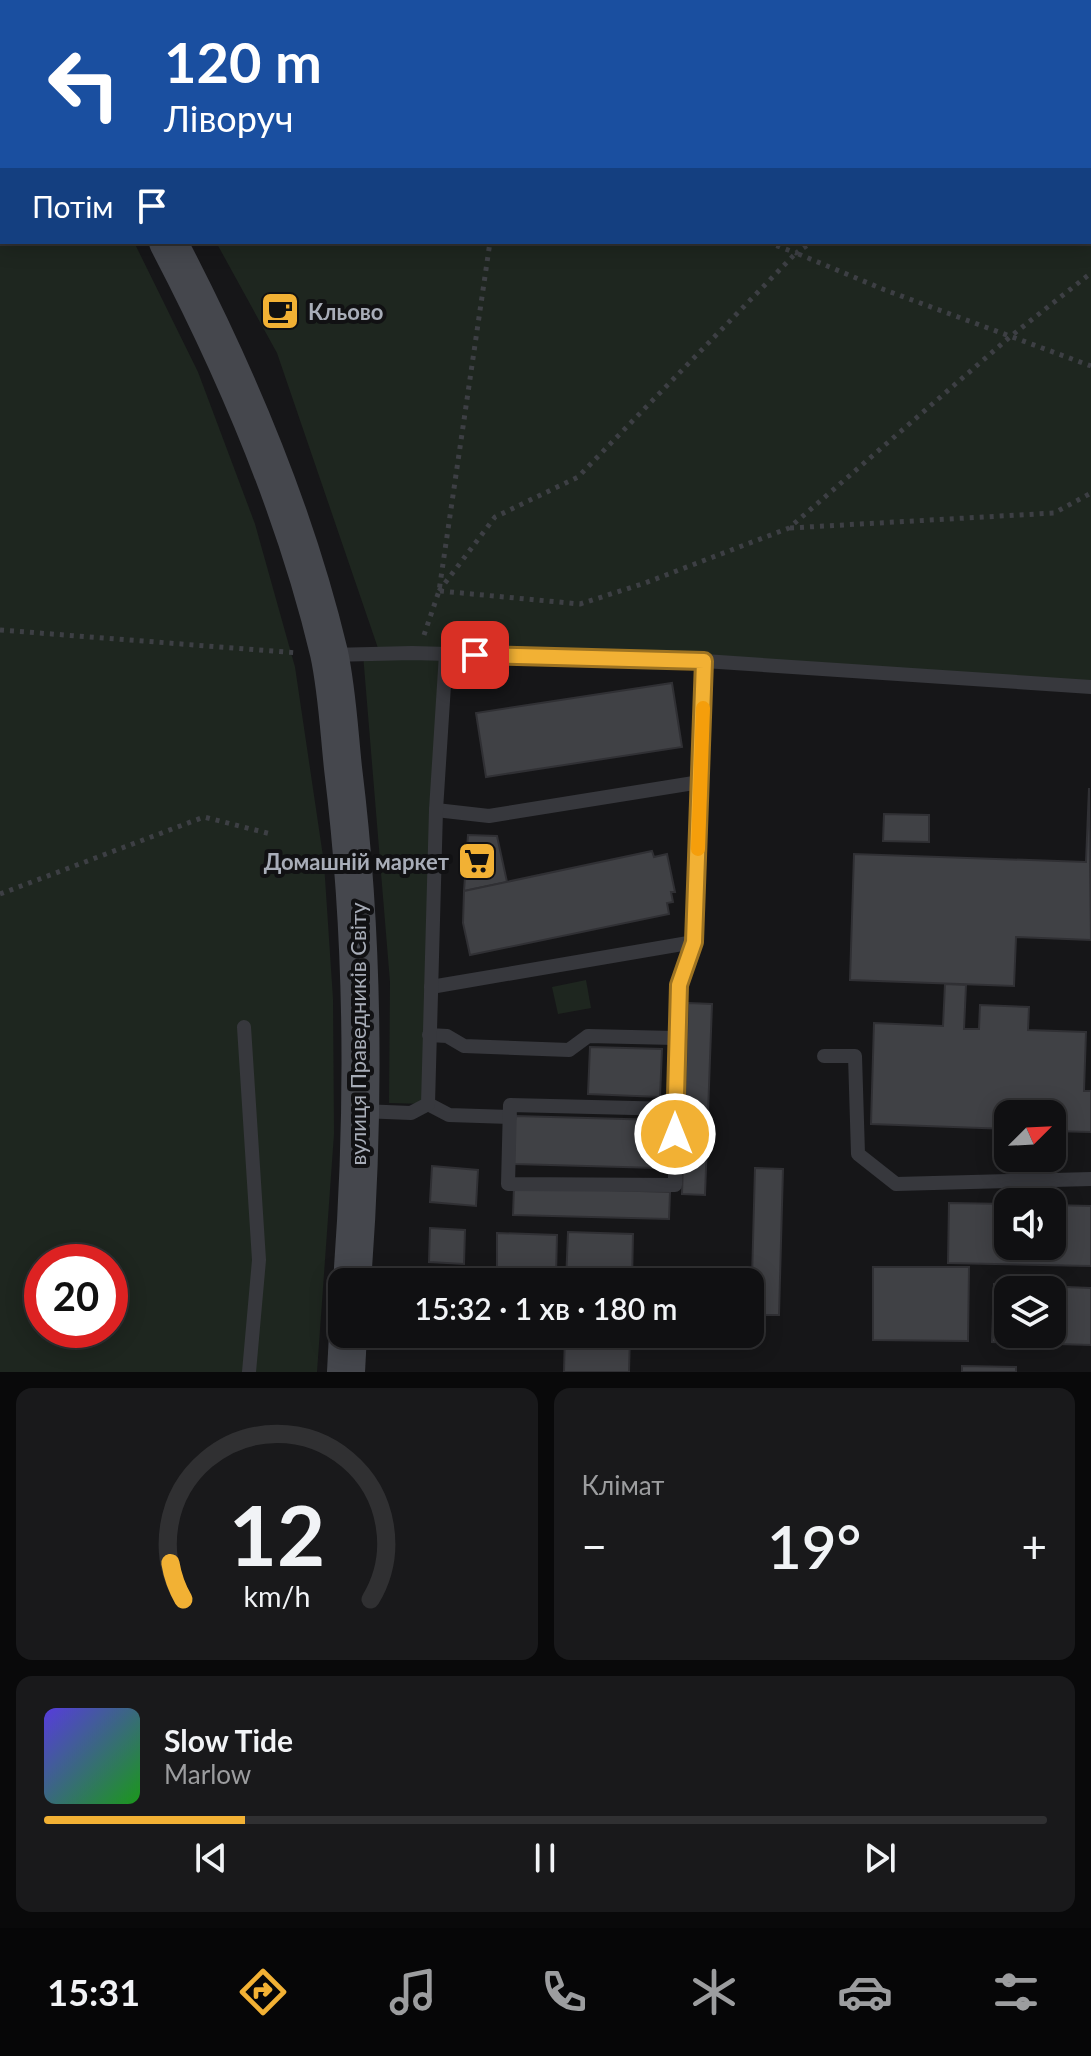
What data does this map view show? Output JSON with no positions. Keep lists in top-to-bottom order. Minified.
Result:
{"streets":{"main road":["вулиця Праведників Світу"]},"places":{"cafe":["Кльово"],"supermarket":["Домашній маркет"]},"north":"top right","page":{"turn":["120 m","Ліворуч"],"then":"Потім","limit":"20","trip":"15:32 · 1 хв · 180 m","tile":"Клімат","heat":["−","19°","+"],"song":["Slow Tide","Marlow"],"tabs":"15:31","gauge":["12","km/h"]}}
